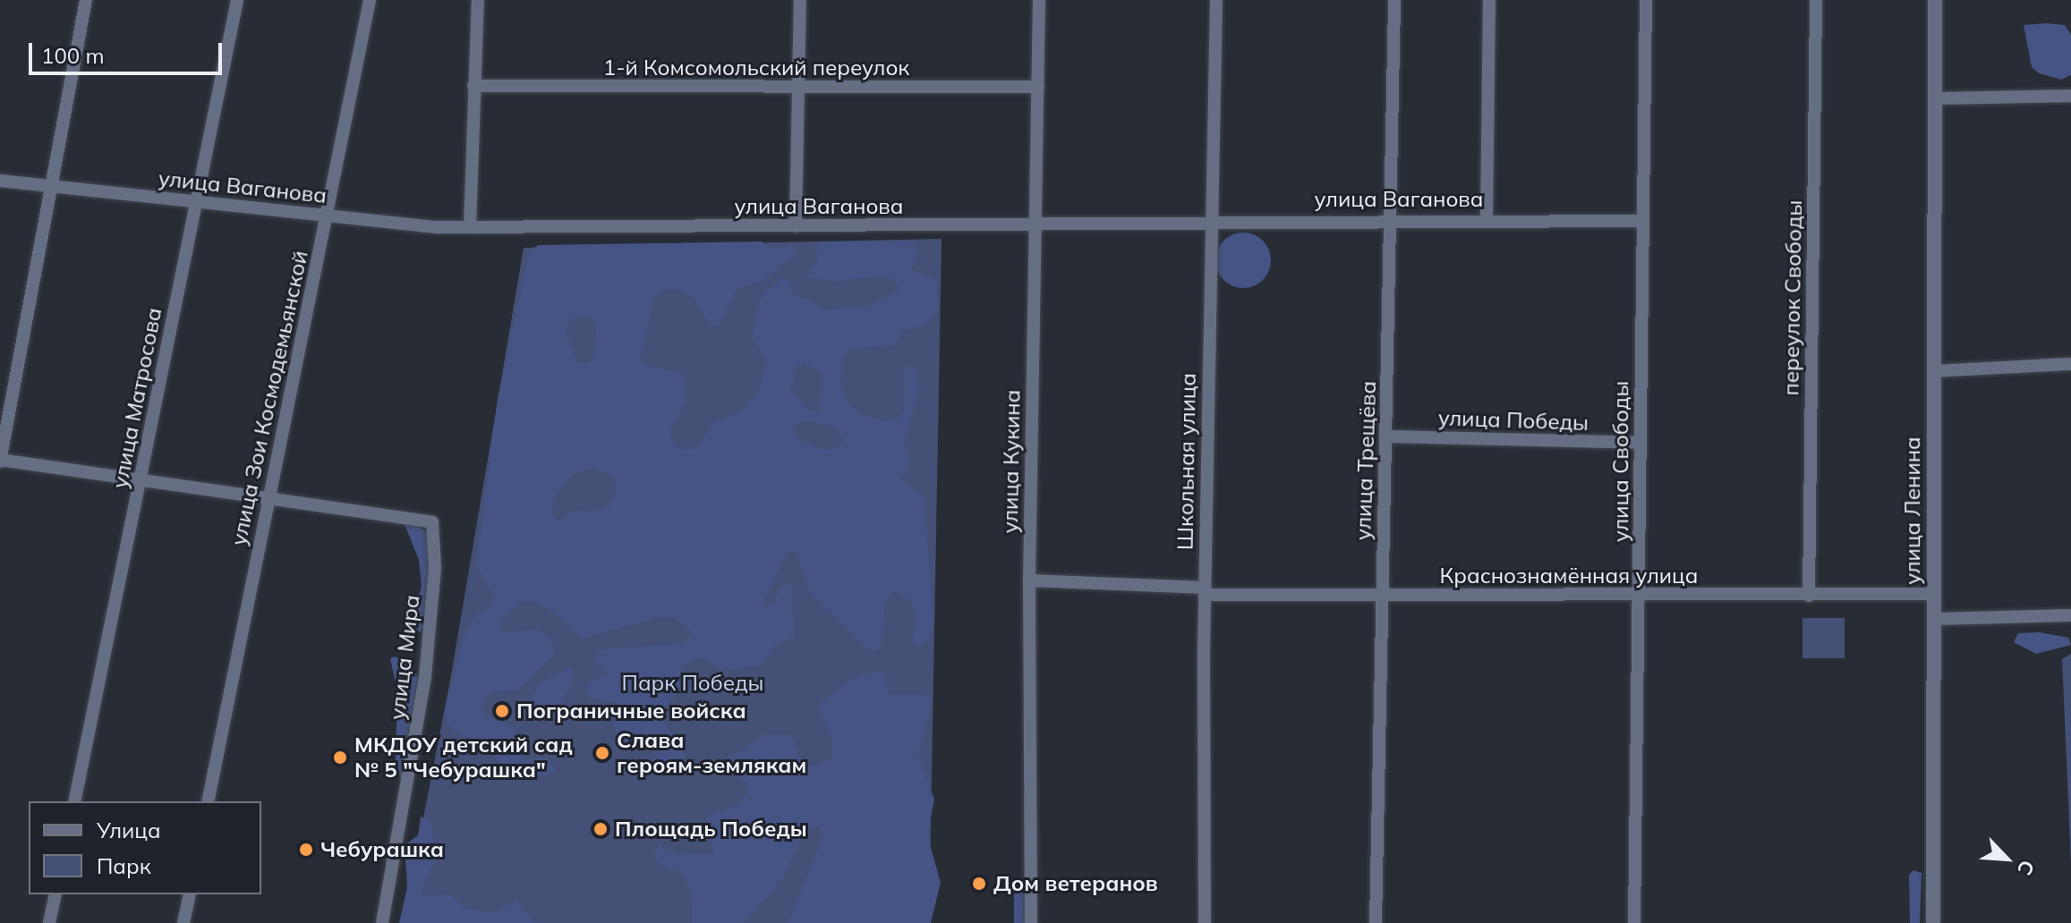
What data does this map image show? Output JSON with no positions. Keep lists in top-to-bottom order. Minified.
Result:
{"streets":{"street":["1-й Комсомольский переулок","улица Ваганова","переулок Свободы","улица Матросова","улица Зои Космодемьянской","улица Победы","улица Трещёва","улица Кукина","Школьная улица","улица Свободы","улица Ленина","Краснознамённая улица","улица Мира"]},"crossings":[["1-й Комсомольский переулок","улица Кукина"],["улица Ваганова","улица Матросова"],["улица Ваганова","улица Зои Космодемьянской"],["улица Ваганова","улица Трещёва"],["улица Ваганова","улица Кукина"],["улица Ваганова","Школьная улица"],["улица Ваганова","улица Свободы"],["переулок Свободы","Краснознамённая улица"],["улица Зои Космодемьянской","улица Мира"],["улица Победы","улица Трещёва"],["улица Победы","улица Свободы"],["улица Трещёва","Краснознамённая улица"],["улица Кукина","Краснознамённая улица"],["Школьная улица","Краснознамённая улица"],["улица Свободы","Краснознамённая улица"],["улица Ленина","Краснознамённая улица"]],"parks":["Парк Победы"],"places":["Пограничные войска","Слава героям-землякам","МКДОУ детский сад № 5 \"Чебурашка\"","Площадь Победы","Чебурашка","Дом ветеранов"],"legend":["Улица","Парк"],"scale_bar":"100 m","north":"bottom right"}
